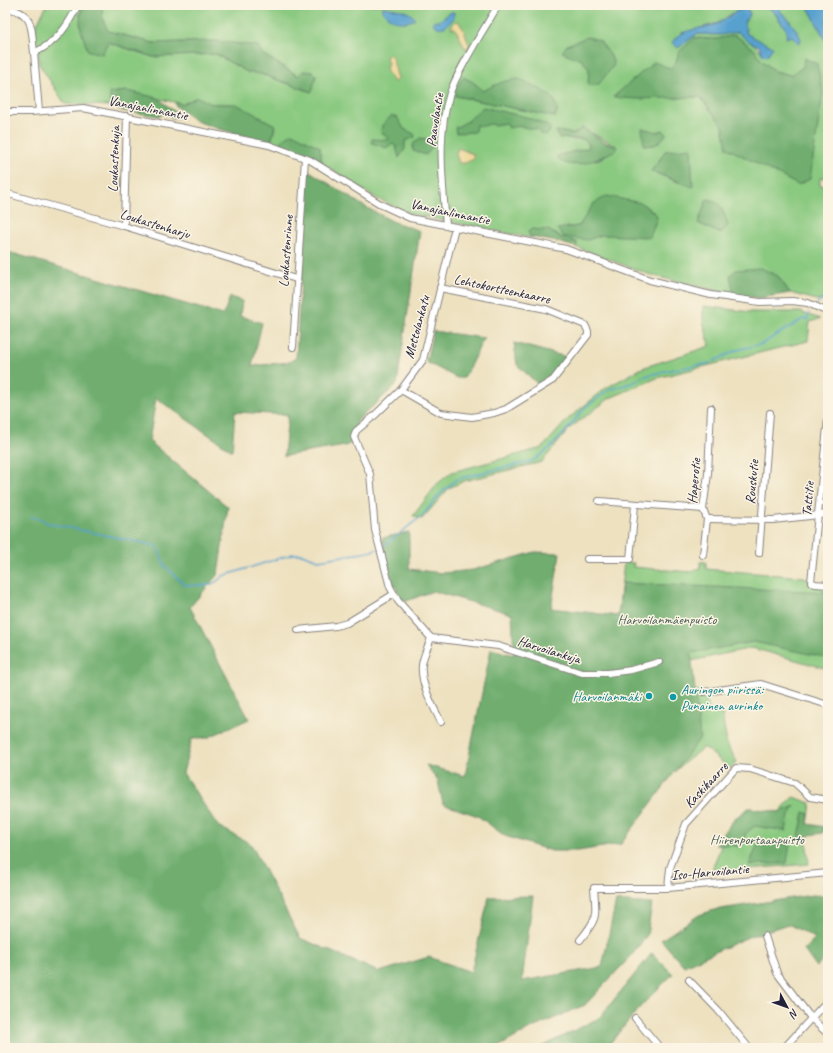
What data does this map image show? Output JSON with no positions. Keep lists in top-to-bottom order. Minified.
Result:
{"streets":{"street":["Vanajanlinnantie","Paavolantie","Loukastenkuja","Loukastenharju","Loukastenrinne","Lehtokortteenkaarre","Mettolankatu","Haperotie","Rouskutie","Tattitie","Harvoilankuja","Kaskikaarre","Iso-Harvoilantie"]},"crossings":[["Vanajanlinnantie","Paavolantie"],["Vanajanlinnantie","Loukastenkuja"],["Vanajanlinnantie","Loukastenrinne"],["Vanajanlinnantie","Mettolankatu"],["Loukastenkuja","Loukastenharju"],["Loukastenharju","Loukastenrinne"],["Lehtokortteenkaarre","Mettolankatu"],["Kaskikaarre","Iso-Harvoilantie"]],"parks":["Harvoilanmäenpuisto","Hiirenportaanpuisto"],"places":["Harvoilanmäki","Auringon piirissä: Punainen aurinko"],"north":"bottom right"}
